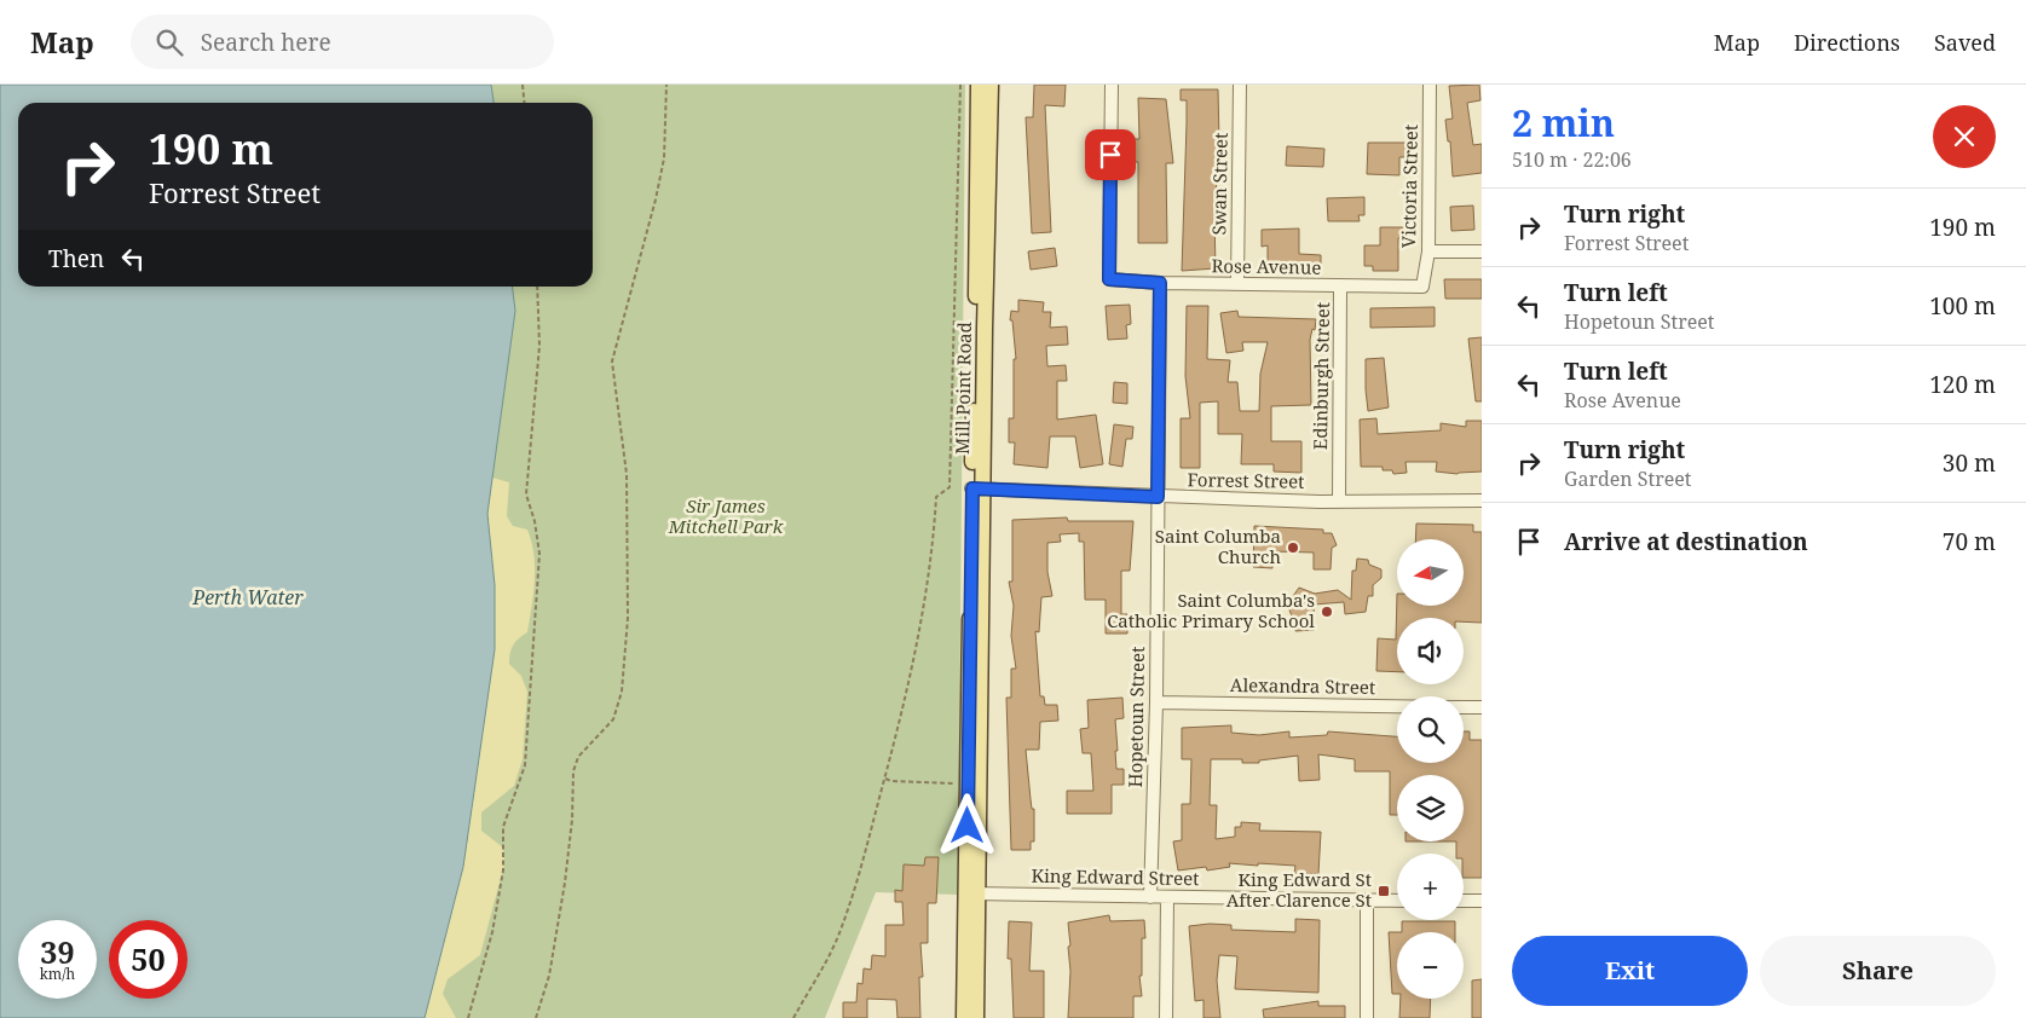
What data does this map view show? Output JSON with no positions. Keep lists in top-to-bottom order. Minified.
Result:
{"streets":{"main road":["Mill Point Road"],"street":["Swan Street","Victoria Street","Rose Avenue","Edinburgh Street","Forrest Street","Alexandra Street","Hopetoun Street","King Edward Street"]},"crossings":[["Swan Street","Rose Avenue"],["Victoria Street","Rose Avenue"],["Rose Avenue","Edinburgh Street"],["Rose Avenue","Hopetoun Street"],["Edinburgh Street","Forrest Street"],["Mill Point Road","Forrest Street"],["Mill Point Road","King Edward Street"],["Forrest Street","Hopetoun Street"],["Alexandra Street","Hopetoun Street"],["Hopetoun Street","King Edward Street"]],"water":["Perth Water"],"parks":["Sir James Mitchell Park"],"places":{"other":["Saint Columba Church","Saint Columba's Catholic Primary School"],"transit":["King Edward St After Clarence St"]},"north":"left","page":{"header":"Map","search":"Search here","nav":["Map","Directions","Saved"],"heading":["2 min","510 m · 22:06"],"turn":["190 m","Forrest Street"],"list":[{"name":"Turn right","note":"Forrest Street","value":"190 m"},{"name":"Turn left","note":"Hopetoun Street","value":"100 m"},{"name":"Turn left","note":"Rose Avenue","value":"120 m"},{"name":"Turn right","note":"Garden Street","value":"30 m"},{"name":"Arrive at destination","value":"70 m"}],"then":"Then","map_buttons":["+","−"],"speed":"39 km/h","limit":"50","buttons":["Exit","Share"]}}
